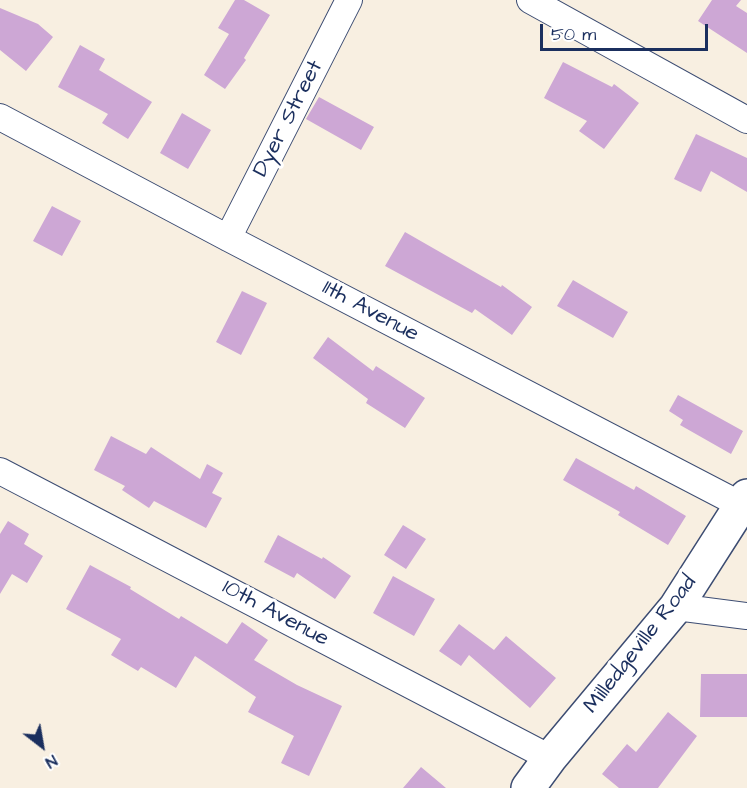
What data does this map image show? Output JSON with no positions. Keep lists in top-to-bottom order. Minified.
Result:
{"streets":{"main road":["Milledgeville Road"],"street":["Dyer Street","11th Avenue","10th Avenue"]},"crossings":[["Dyer Street","11th Avenue"],["11th Avenue","Milledgeville Road"],["10th Avenue","Milledgeville Road"]],"scale_bar":"50 m","north":"bottom right"}
